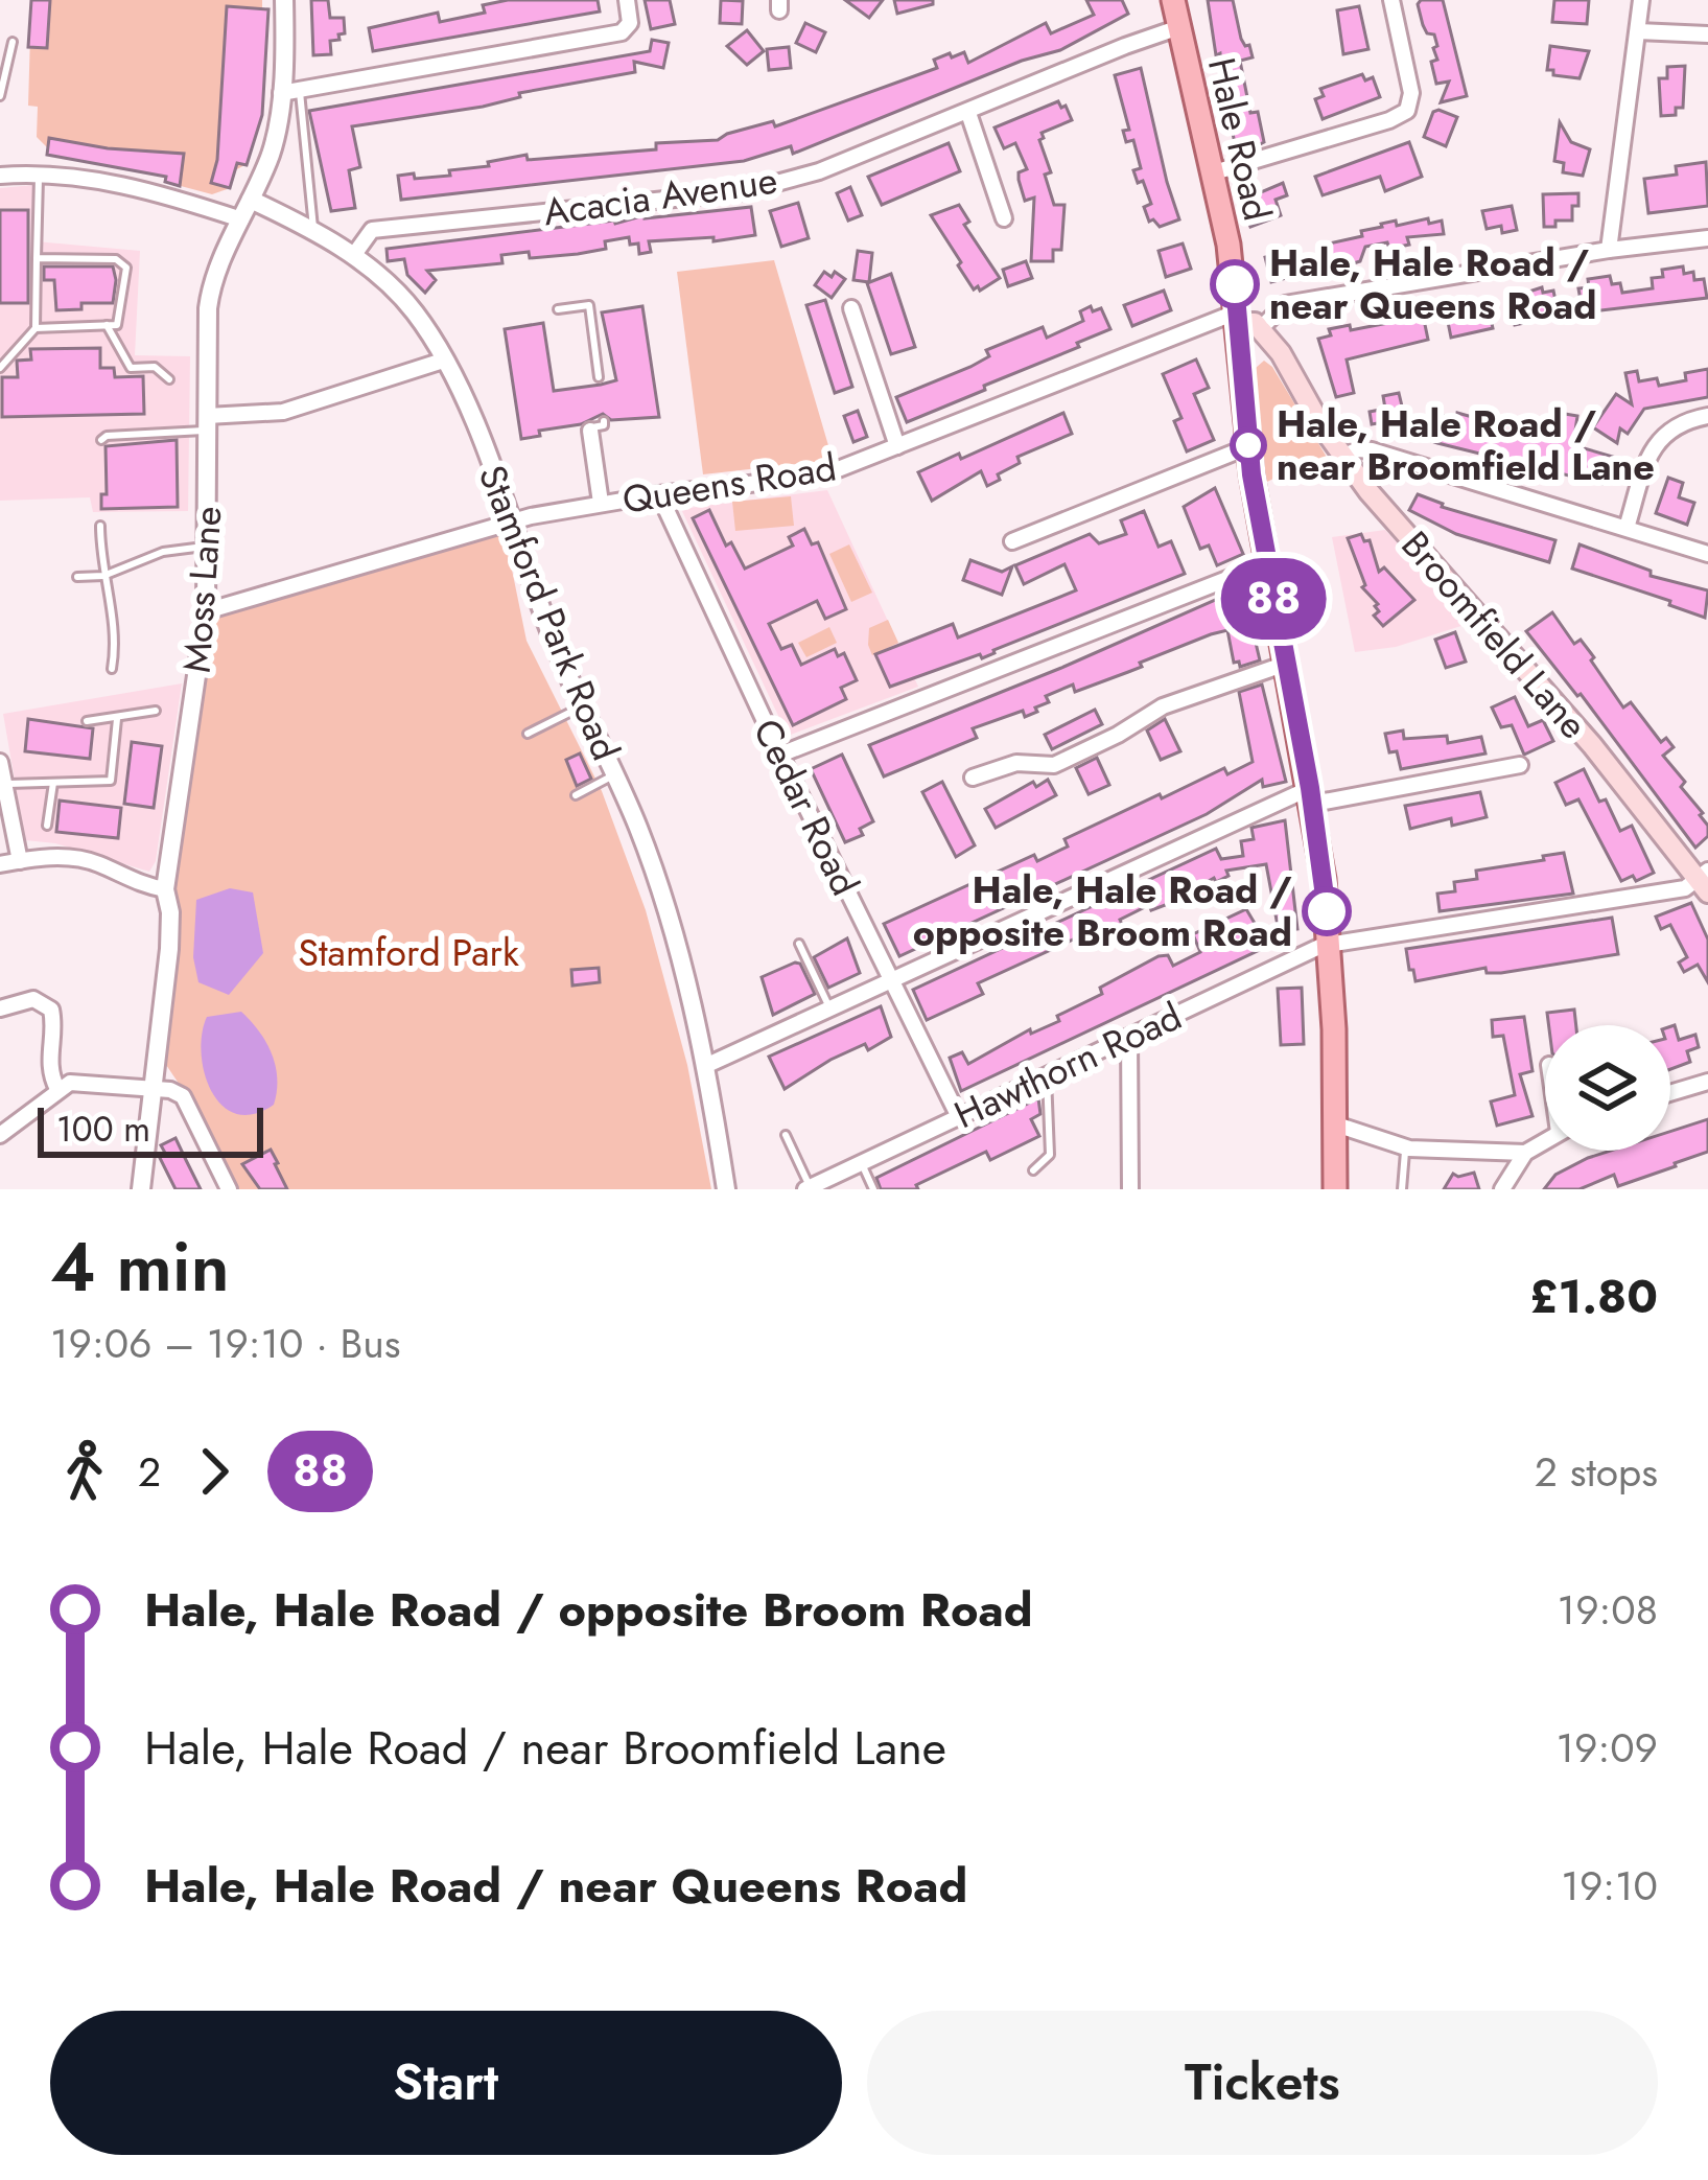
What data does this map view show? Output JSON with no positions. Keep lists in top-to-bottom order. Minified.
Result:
{"streets":{"main road":["Hale Road","Broomfield Lane"],"street":["Acacia Avenue","Queens Road","Moss Lane","Stamford Park Road","Cedar Road","Hawthorn Road"]},"crossings":[["Hale Road","Acacia Avenue"],["Hale Road","Queens Road"],["Hale Road","Broomfield Lane"],["Hale Road","Hawthorn Road"],["Acacia Avenue","Stamford Park Road"],["Queens Road","Moss Lane"],["Queens Road","Stamford Park Road"],["Queens Road","Broomfield Lane"],["Queens Road","Cedar Road"],["Moss Lane","Stamford Park Road"],["Broomfield Lane","Hawthorn Road"],["Cedar Road","Hawthorn Road"]],"parks":["Stamford Park"],"places":["Hale, Hale Road / near Queens Road","Hale, Hale Road / near Broomfield Lane","Hale, Hale Road / opposite Broom Road"],"lines":["bus line 88"],"scale_bar":"100 m","page":{"on_map":"88","scale":"100 m","heading":["4 min","19:06 – 19:10 · Bus","£1.80"],"legs":["2","88","2 stops"],"list":[{"name":"Hale, Hale Road / opposite Broom Road","value":"19:08"},{"name":"Hale, Hale Road / near Broomfield Lane","value":"19:09"},{"name":"Hale, Hale Road / near Queens Road","value":"19:10"}],"buttons":["Start","Tickets"]}}
